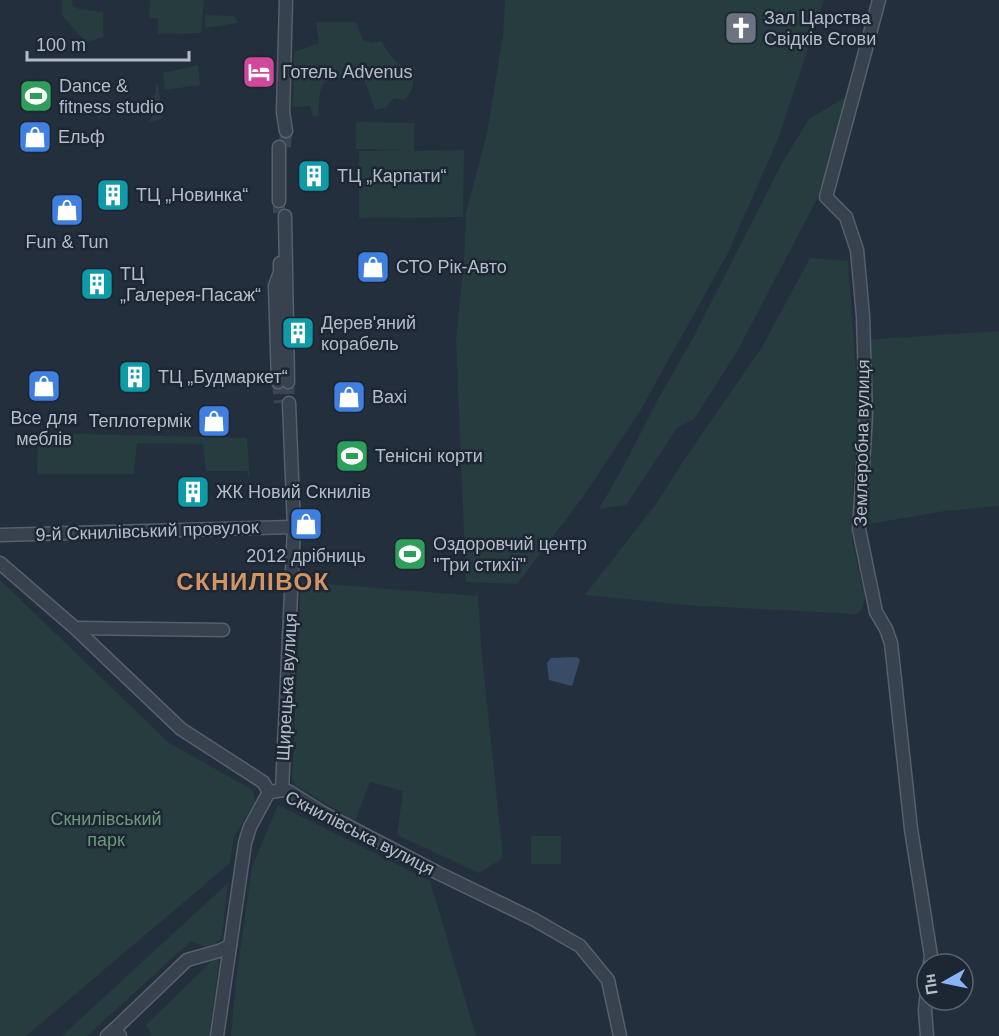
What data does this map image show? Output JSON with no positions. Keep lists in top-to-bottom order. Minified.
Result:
{"streets":{"street":["Землеробна вулиця","9-й Скнилівський провулок","Щирецька вулиця","Скнилівська вулиця"]},"crossings":[["9-й Скнилівський провулок","Щирецька вулиця"],["Щирецька вулиця","Скнилівська вулиця"]],"districts":["СКНИЛІВОК"],"parks":["Скнилівський парк"],"places":{"church":["Зал Царства Свідків Єгови"],"hotel":["Готель Advenus"],"sports":["Dance & fitness studio","Тенісні корти","Оздоровчий центр \"Три стихії\""],"shop":["Ельф","Fun & Tun","СТО Рік-Авто","Все для меблів","Baxi","Теплотермік","2012 дрібниць"],"building":["ТЦ „Карпати“","ТЦ „Новинка“","ТЦ „Галерея-Пасаж“","Дерев'яний корабель","ТЦ „Будмаркет“","ЖК Новий Скнилів"]},"scale_bar":"100 m","north":"left"}
